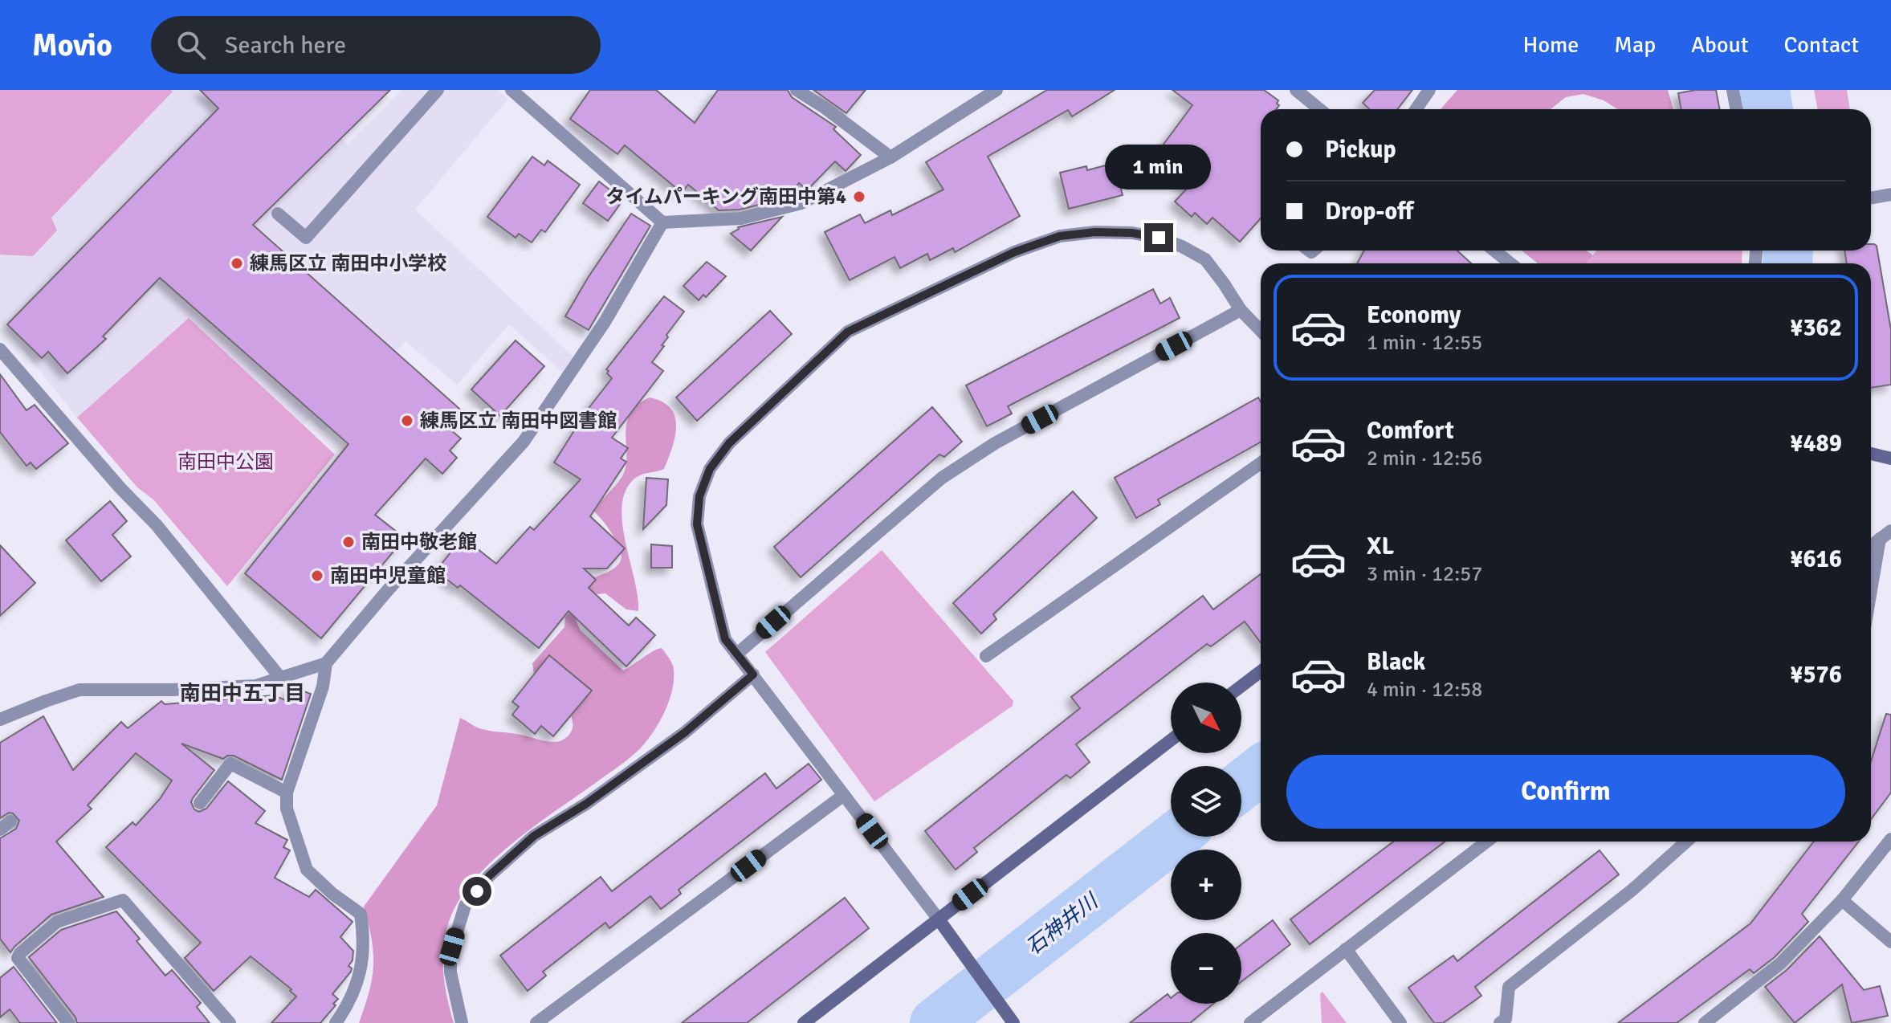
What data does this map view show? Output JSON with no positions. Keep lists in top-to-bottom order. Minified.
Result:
{"districts":["南田中五丁目"],"water":["石神井川"],"parks":["南田中公園"],"places":["タイムパーキング南田中第4","練馬区立 南田中小学校","練馬区立 南田中図書館","南田中敬老館","南田中児童館"],"north":"bottom right","page":{"header":"Movio","search":"Search here","nav":["Home","Map","About","Contact"],"banner":["Pickup","Drop-off"],"bubble":"1 min","list":[{"name":"Economy","note":"1 min · 12:55","value":"¥362"},{"name":"Comfort","note":"2 min · 12:56","value":"¥489"},{"name":"XL","note":"3 min · 12:57","value":"¥616"},{"name":"Black","note":"4 min · 12:58","value":"¥576"}],"map_buttons":["+","−"],"buttons":"Confirm"}}
